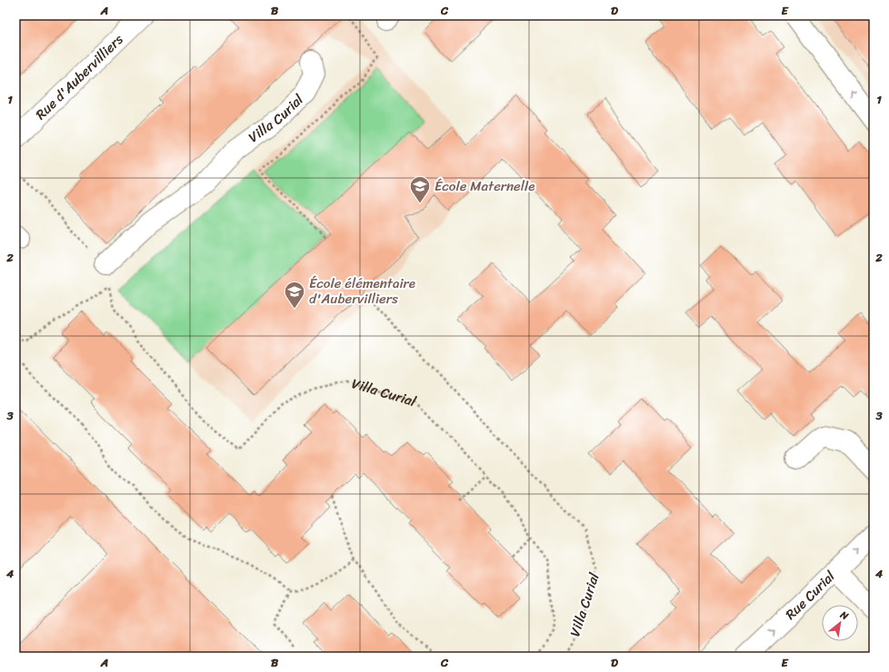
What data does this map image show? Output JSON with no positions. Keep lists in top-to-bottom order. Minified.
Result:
{"streets":{"street":["Rue d'Aubervilliers","Villa Curial","Rue Curial"]},"one_way":["Rue Curial"],"places":{"school or university":["École Maternelle","École élémentaire d'Aubervilliers"]},"north":"top right","grid":{"columns":["A","B","C","D","E"],"rows":["1","2","3","4"]}}
